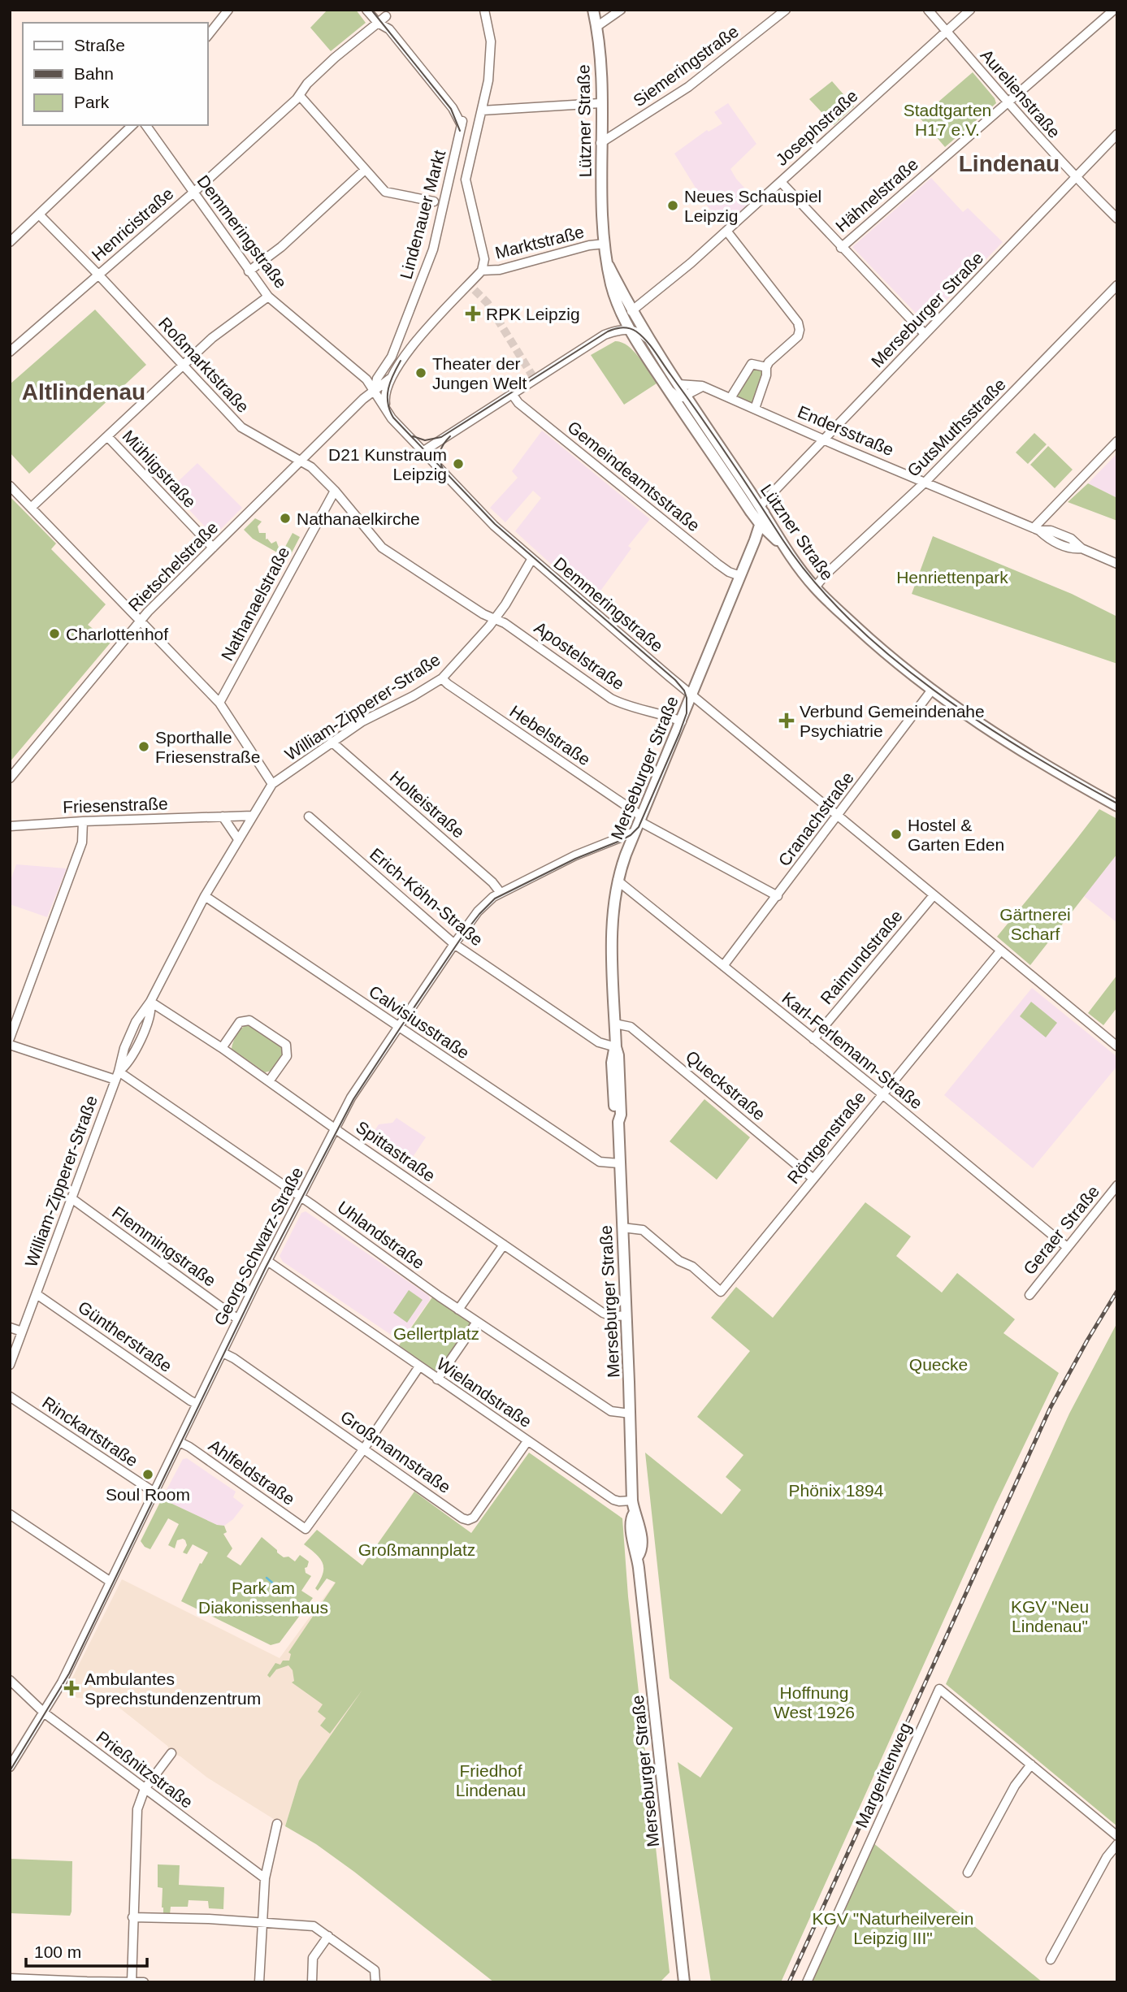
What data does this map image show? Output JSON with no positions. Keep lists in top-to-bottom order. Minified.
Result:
{"streets":{"main road":["Lützner Straße","Merseburger Straße"],"street":["Siemeringstraße","Aurelienstraße","Josephstraße","Hähnelstraße","Lindenauer Markt","Henricistraße","Demmeringstraße","Marktstraße","Roßmarktstraße","GutsMuthsstraße","Endersstraße","Mühligstraße","Gemeindeamtsstraße","Rietschelstraße","Nathanaelstraße","Apostelstraße","William-Zipperer-Straße","Hebelstraße","Holteistraße","Friesenstraße","Cranachstraße","Erich-Köhn-Straße","Raimundstraße","Calvisiusstraße","Karl-Ferlemann-Straße","Queckstraße","Röntgenstraße","Spittastraße","Geraer Straße","Uhlandstraße","Flemmingstraße","Georg-Schwarz-Straße","Güntherstraße","Wielandstraße","Rinckartstraße","Großmannstraße","Ahlfeldstraße","Prießnitzstraße","Margeritenweg"]},"crossings":[["Siemeringstraße","Lützner Straße"],["Aurelienstraße","Josephstraße"],["Aurelienstraße","Hähnelstraße"],["Aurelienstraße","Merseburger Straße"],["Lützner Straße","Josephstraße"],["Lützner Straße","Marktstraße"],["Lützner Straße","Merseburger Straße"],["Lützner Straße","GutsMuthsstraße"],["Lützner Straße","Endersstraße"],["Lützner Straße","Cranachstraße"],["Lindenauer Markt","Demmeringstraße"],["Lindenauer Markt","Marktstraße"],["Lindenauer Markt","Rietschelstraße"],["Henricistraße","Demmeringstraße"],["Henricistraße","Roßmarktstraße"],["Demmeringstraße","Merseburger Straße"],["Demmeringstraße","Rietschelstraße"],["Demmeringstraße","William-Zipperer-Straße"],["Demmeringstraße","Cranachstraße"],["Demmeringstraße","Raimundstraße"],["Demmeringstraße","Röntgenstraße"],["Merseburger Straße","Endersstraße"],["Merseburger Straße","Gemeindeamtsstraße"],["Merseburger Straße","Apostelstraße"],["Merseburger Straße","Hebelstraße"],["Merseburger Straße","Erich-Köhn-Straße"],["Merseburger Straße","Calvisiusstraße"],["Merseburger Straße","Karl-Ferlemann-Straße"],["Merseburger Straße","Queckstraße"],["Merseburger Straße","Röntgenstraße"],["Merseburger Straße","Spittastraße"],["Merseburger Straße","Uhlandstraße"],["Merseburger Straße","Georg-Schwarz-Straße"],["Merseburger Straße","Wielandstraße"],["Roßmarktstraße","Rietschelstraße"],["Roßmarktstraße","Nathanaelstraße"],["Roßmarktstraße","Apostelstraße"],["Roßmarktstraße","William-Zipperer-Straße"],["GutsMuthsstraße","Endersstraße"],["Mühligstraße","Rietschelstraße"],["Apostelstraße","William-Zipperer-Straße"],["William-Zipperer-Straße","Hebelstraße"],["William-Zipperer-Straße","Holteistraße"],["William-Zipperer-Straße","Friesenstraße"],["William-Zipperer-Straße","Calvisiusstraße"],["William-Zipperer-Straße","Spittastraße"],["William-Zipperer-Straße","Uhlandstraße"],["William-Zipperer-Straße","Flemmingstraße"],["William-Zipperer-Straße","Güntherstraße"],["Hebelstraße","Cranachstraße"],["Holteistraße","Georg-Schwarz-Straße"],["Cranachstraße","Karl-Ferlemann-Straße"],["Erich-Köhn-Straße","Georg-Schwarz-Straße"],["Raimundstraße","Karl-Ferlemann-Straße"],["Calvisiusstraße","Georg-Schwarz-Straße"],["Karl-Ferlemann-Straße","Röntgenstraße"],["Karl-Ferlemann-Straße","Geraer Straße"],["Queckstraße","Röntgenstraße"],["Spittastraße","Georg-Schwarz-Straße"],["Uhlandstraße","Georg-Schwarz-Straße"],["Flemmingstraße","Georg-Schwarz-Straße"],["Georg-Schwarz-Straße","Güntherstraße"],["Georg-Schwarz-Straße","Wielandstraße"],["Georg-Schwarz-Straße","Rinckartstraße"],["Georg-Schwarz-Straße","Großmannstraße"],["Georg-Schwarz-Straße","Ahlfeldstraße"],["Georg-Schwarz-Straße","Prießnitzstraße"],["Wielandstraße","Großmannstraße"],["Großmannstraße","Ahlfeldstraße"]],"districts":["Lindenau","Altlindenau"],"parks":["Stadtgarten H17 e.V.","Henriettenpark","Gärtnerei Scharf","Gellertplatz","Quecke","Phönix 1894","Großmannplatz","Park am Diakonissenhaus","KGV \"Neu Lindenau\"","Hoffnung West 1926","Friedhof Lindenau","KGV \"Naturheilverein Leipzig III\""],"places":{"other":["Neues Schauspiel Leipzig","Theater der Jungen Welt","D21 Kunstraum Leipzig","Nathanaelkirche","Charlottenhof","Sporthalle Friesenstraße","Hostel & Garten Eden","Soul Room"],"health":["RPK Leipzig","Verbund Gemeindenahe Psychiatrie","Ambulantes Sprechstundenzentrum"]},"legend":["Straße","Bahn","Park"],"scale_bar":"100 m"}
